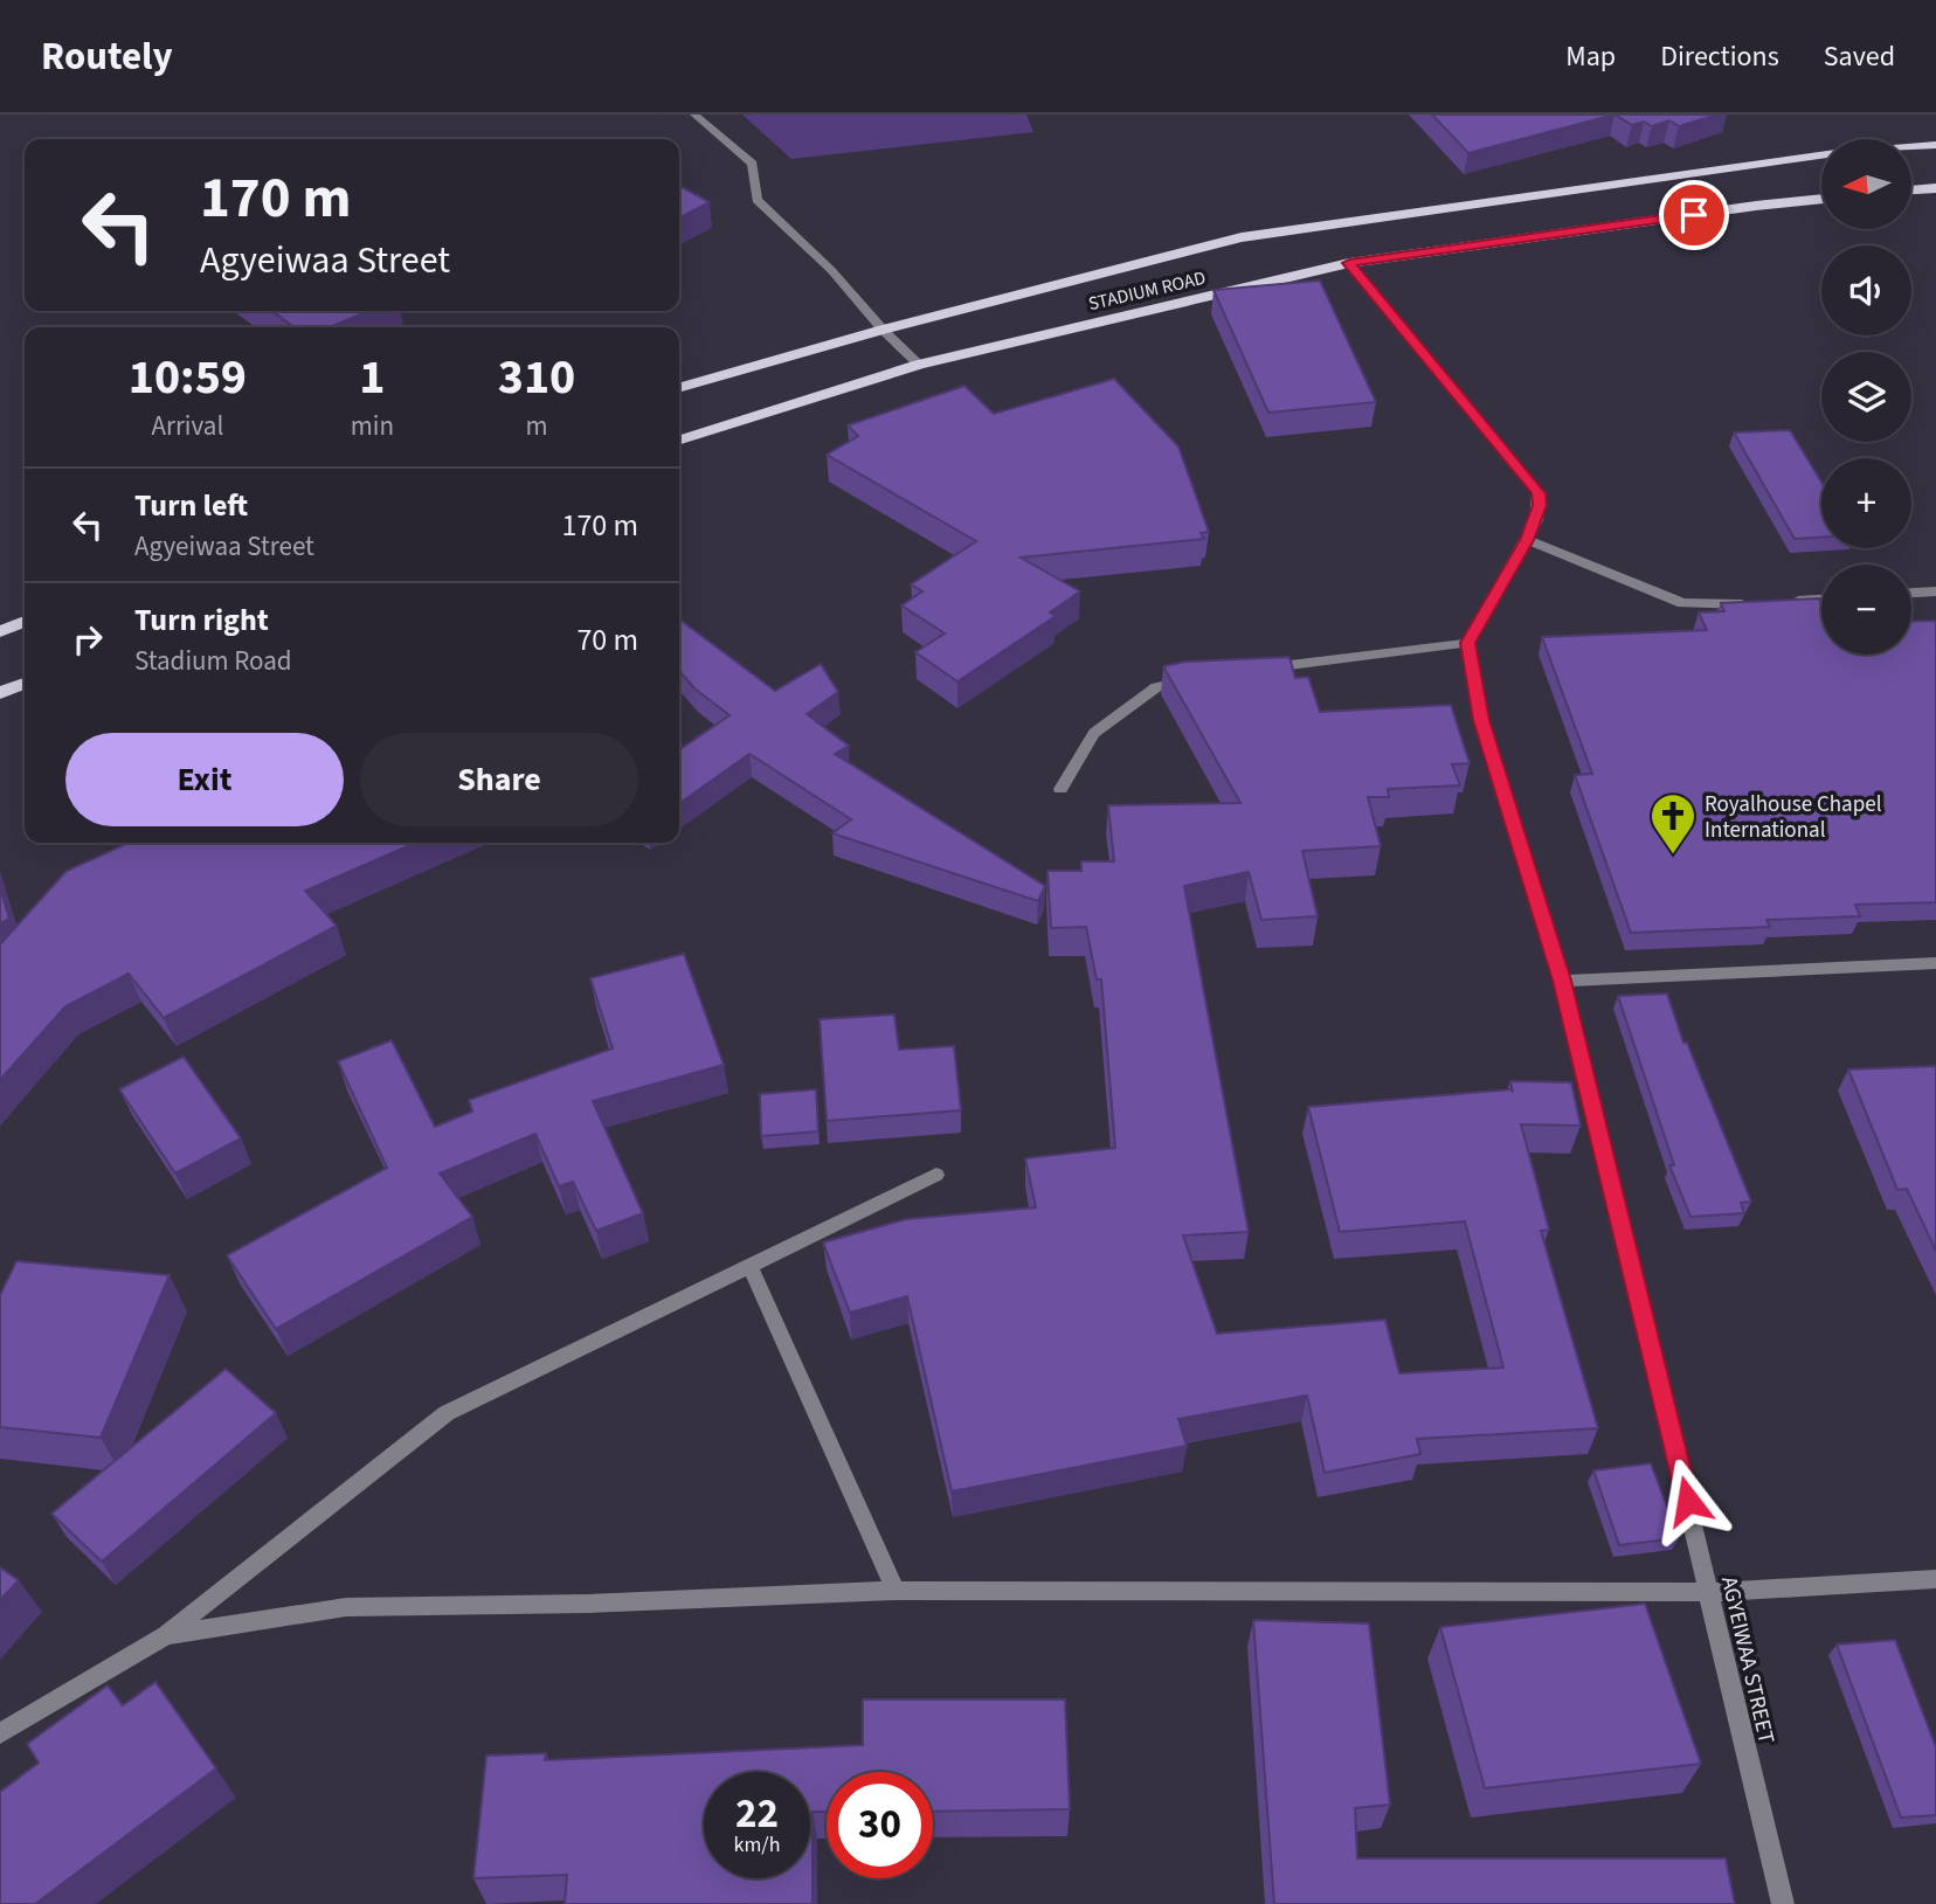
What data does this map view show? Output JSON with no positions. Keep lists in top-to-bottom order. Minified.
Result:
{"streets":{"main road":["STADIUM ROAD"],"street":["AGYEIWAA STREET"]},"places":{"church":["Royalhouse Chapel International"]},"north":"left","page":{"header":"Routely","nav":["Map","Directions","Saved"],"map_buttons":["+","−"],"turn":["170 m","Agyeiwaa Street"],"eta":["10:59","Arrival","1","min","310","m"],"list":[{"name":"Turn left","note":"Agyeiwaa Street","value":"170 m"},{"name":"Turn right","note":"Stadium Road","value":"70 m"}],"buttons":["Exit","Share"],"speed":"22 km/h","limit":"30"}}
